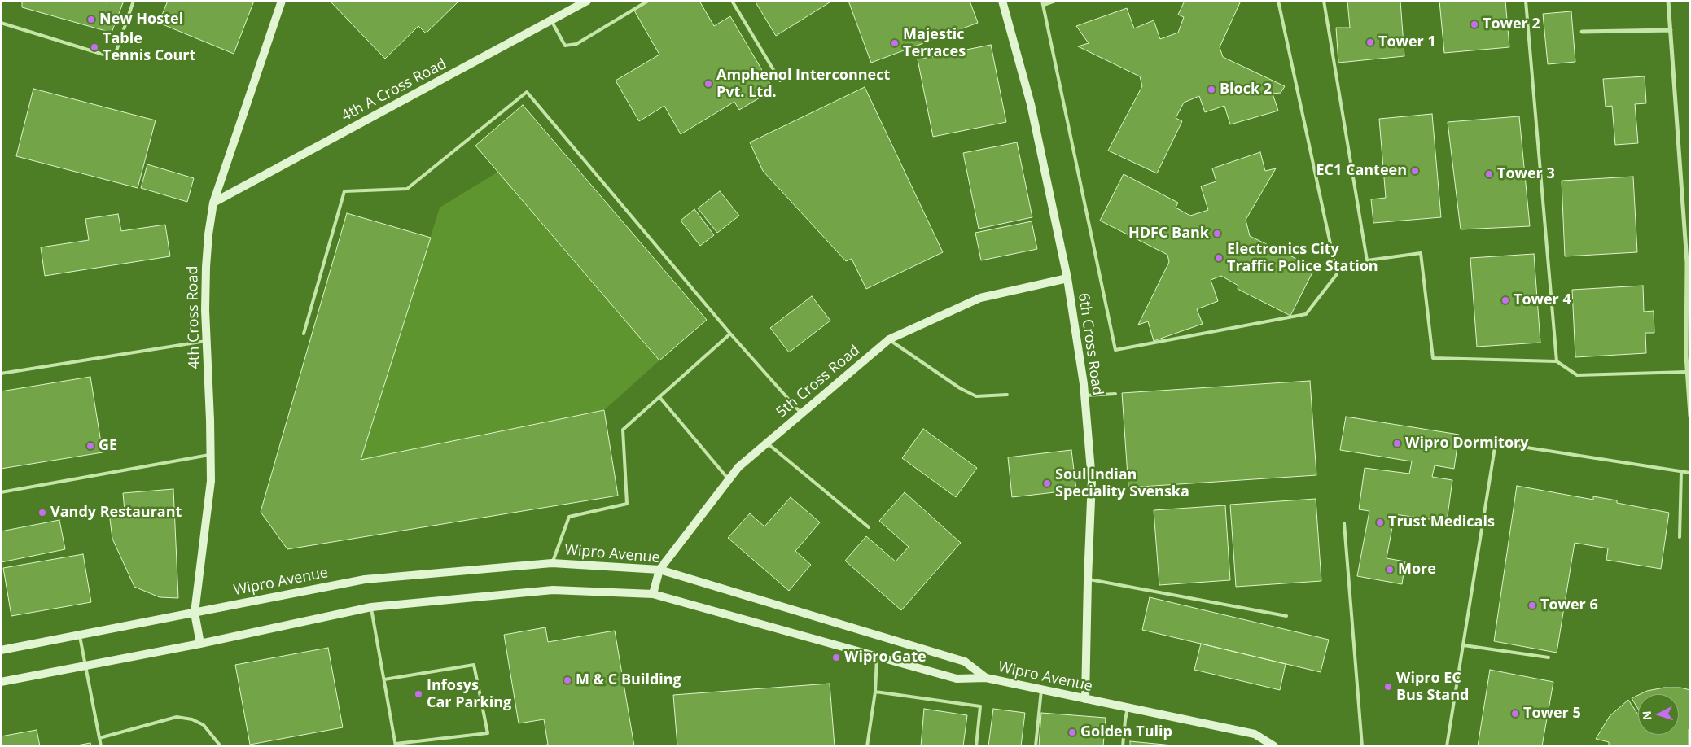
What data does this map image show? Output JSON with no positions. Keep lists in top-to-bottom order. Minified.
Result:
{"streets":{"street":["4th A Cross Road","4th Cross Road","6th Cross Road","5th Cross Road","Wipro Avenue"]},"crossings":[["4th A Cross Road","4th Cross Road"],["4th Cross Road","Wipro Avenue"],["6th Cross Road","5th Cross Road"],["6th Cross Road","Wipro Avenue"],["5th Cross Road","Wipro Avenue"]],"places":["New Hostel","Tower 2","Tower 1","Majestic Terraces","Table Tennis Court","Amphenol Interconnect Pvt. Ltd.","Block 2","EC1 Canteen","Tower 3","HDFC Bank","Electronics City Traffic Police Station","Tower 4","Wipro Dormitory","GE","Soul Indian Speciality Svenska","Vandy Restaurant","Trust Medicals","More","Tower 6","Wipro Gate","M & C Building","Wipro EC Bus Stand","Infosys Car Parking","Tower 5","Golden Tulip"],"north":"left"}
